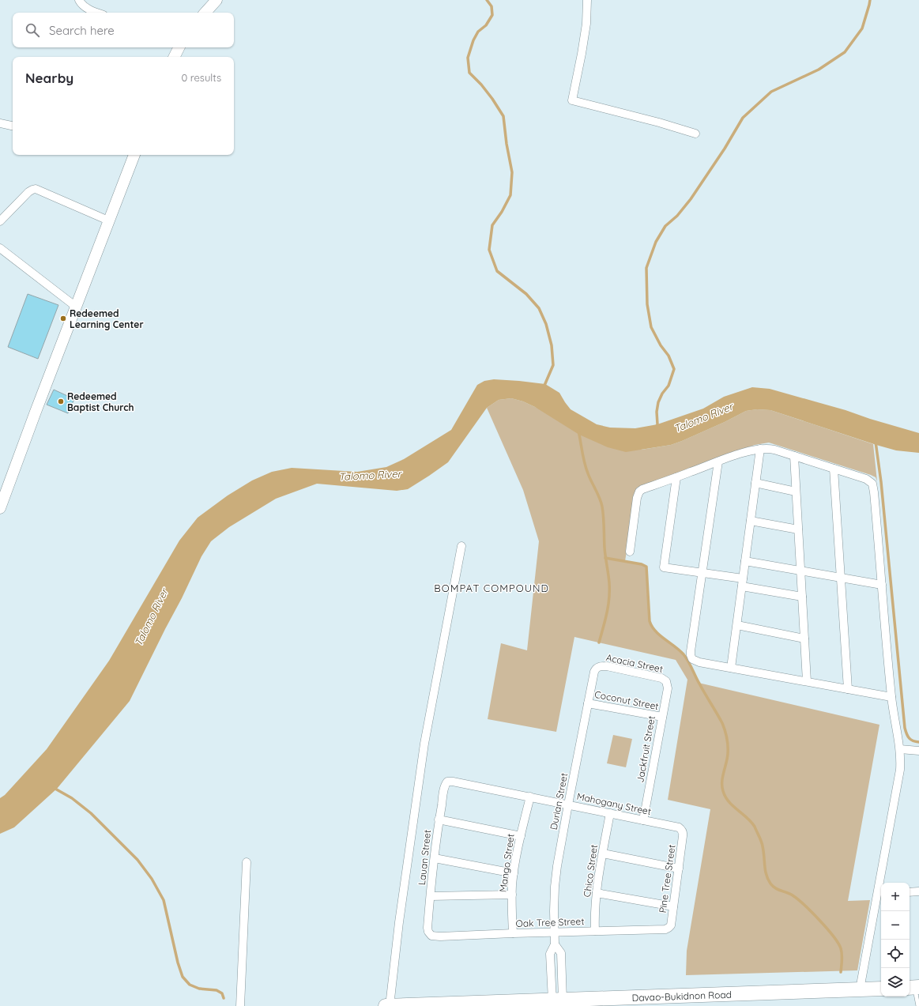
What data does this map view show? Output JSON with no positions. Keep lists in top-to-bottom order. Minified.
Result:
{"streets":{"highway":["Davao-Bukidnon Road"],"street":["Acacia Street","Coconut Street","Jackfruit Street","Durian Street","Mahogany Street","Lauan Street","Mango Street","Chico Street","Pine Tree Street","Oak Tree Street"]},"crossings":[["Acacia Street","Jackfruit Street"],["Acacia Street","Durian Street"],["Coconut Street","Jackfruit Street"],["Coconut Street","Durian Street"],["Jackfruit Street","Mahogany Street"],["Durian Street","Mahogany Street"],["Durian Street","Oak Tree Street"],["Durian Street","Davao-Bukidnon Road"],["Mahogany Street","Lauan Street"],["Mahogany Street","Mango Street"],["Mahogany Street","Chico Street"],["Mahogany Street","Pine Tree Street"],["Lauan Street","Oak Tree Street"],["Mango Street","Oak Tree Street"],["Chico Street","Oak Tree Street"],["Pine Tree Street","Oak Tree Street"]],"districts":["BOMPAT COMPOUND"],"water":["Talomo River"],"places":["Redeemed Learning Center","Redeemed Baptist Church"],"page":{"search":"Search here","heading":["Nearby","0 results"],"map_buttons":["+","−"]}}
